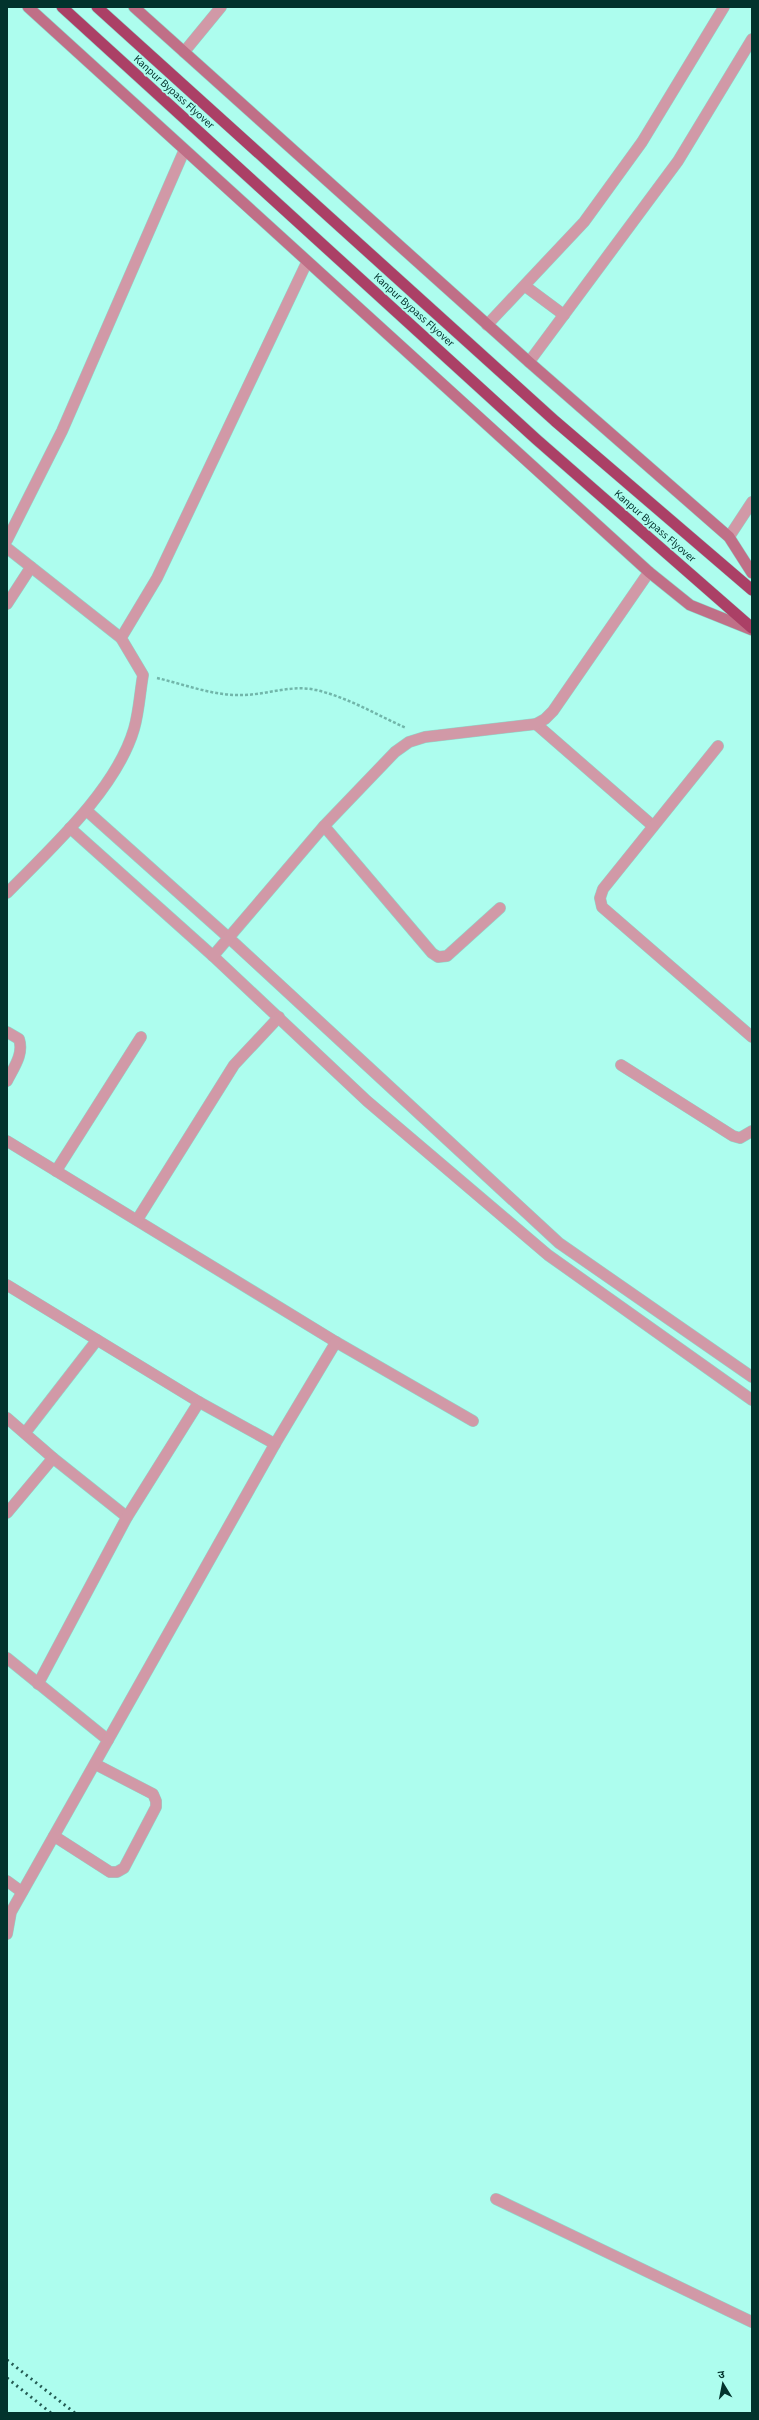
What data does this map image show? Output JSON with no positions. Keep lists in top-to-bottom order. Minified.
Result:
{"streets":{"highway":["Kanpur Bypass Flyover"]},"north":"top"}
